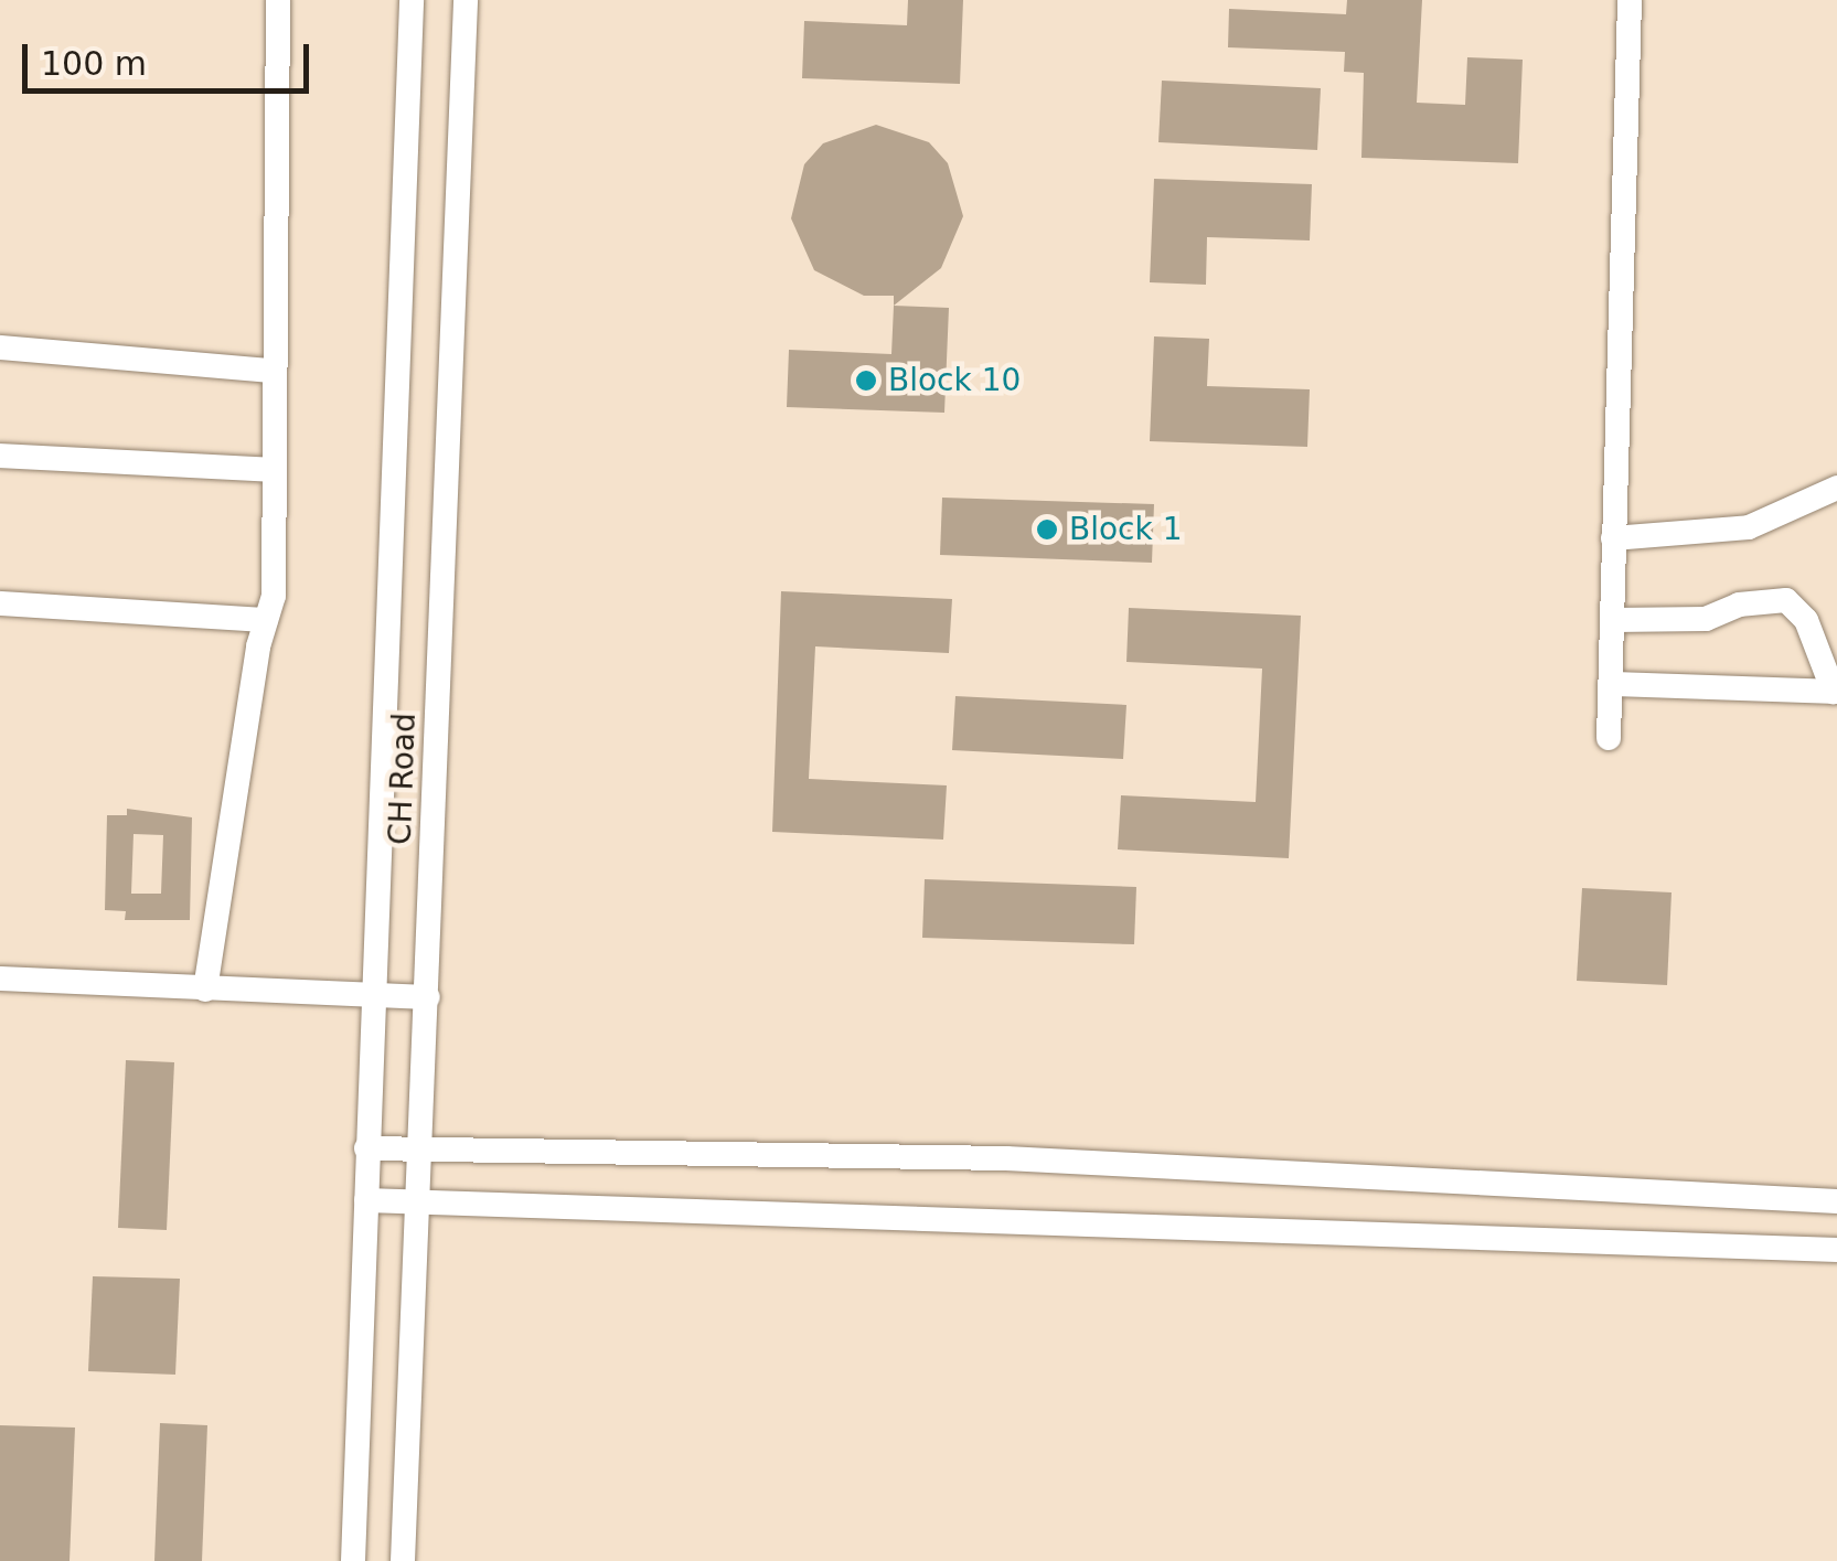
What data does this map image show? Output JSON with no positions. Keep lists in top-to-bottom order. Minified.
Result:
{"streets":{"street":["CH Road"]},"places":["Block 10","Block 1"],"scale_bar":"100 m"}
